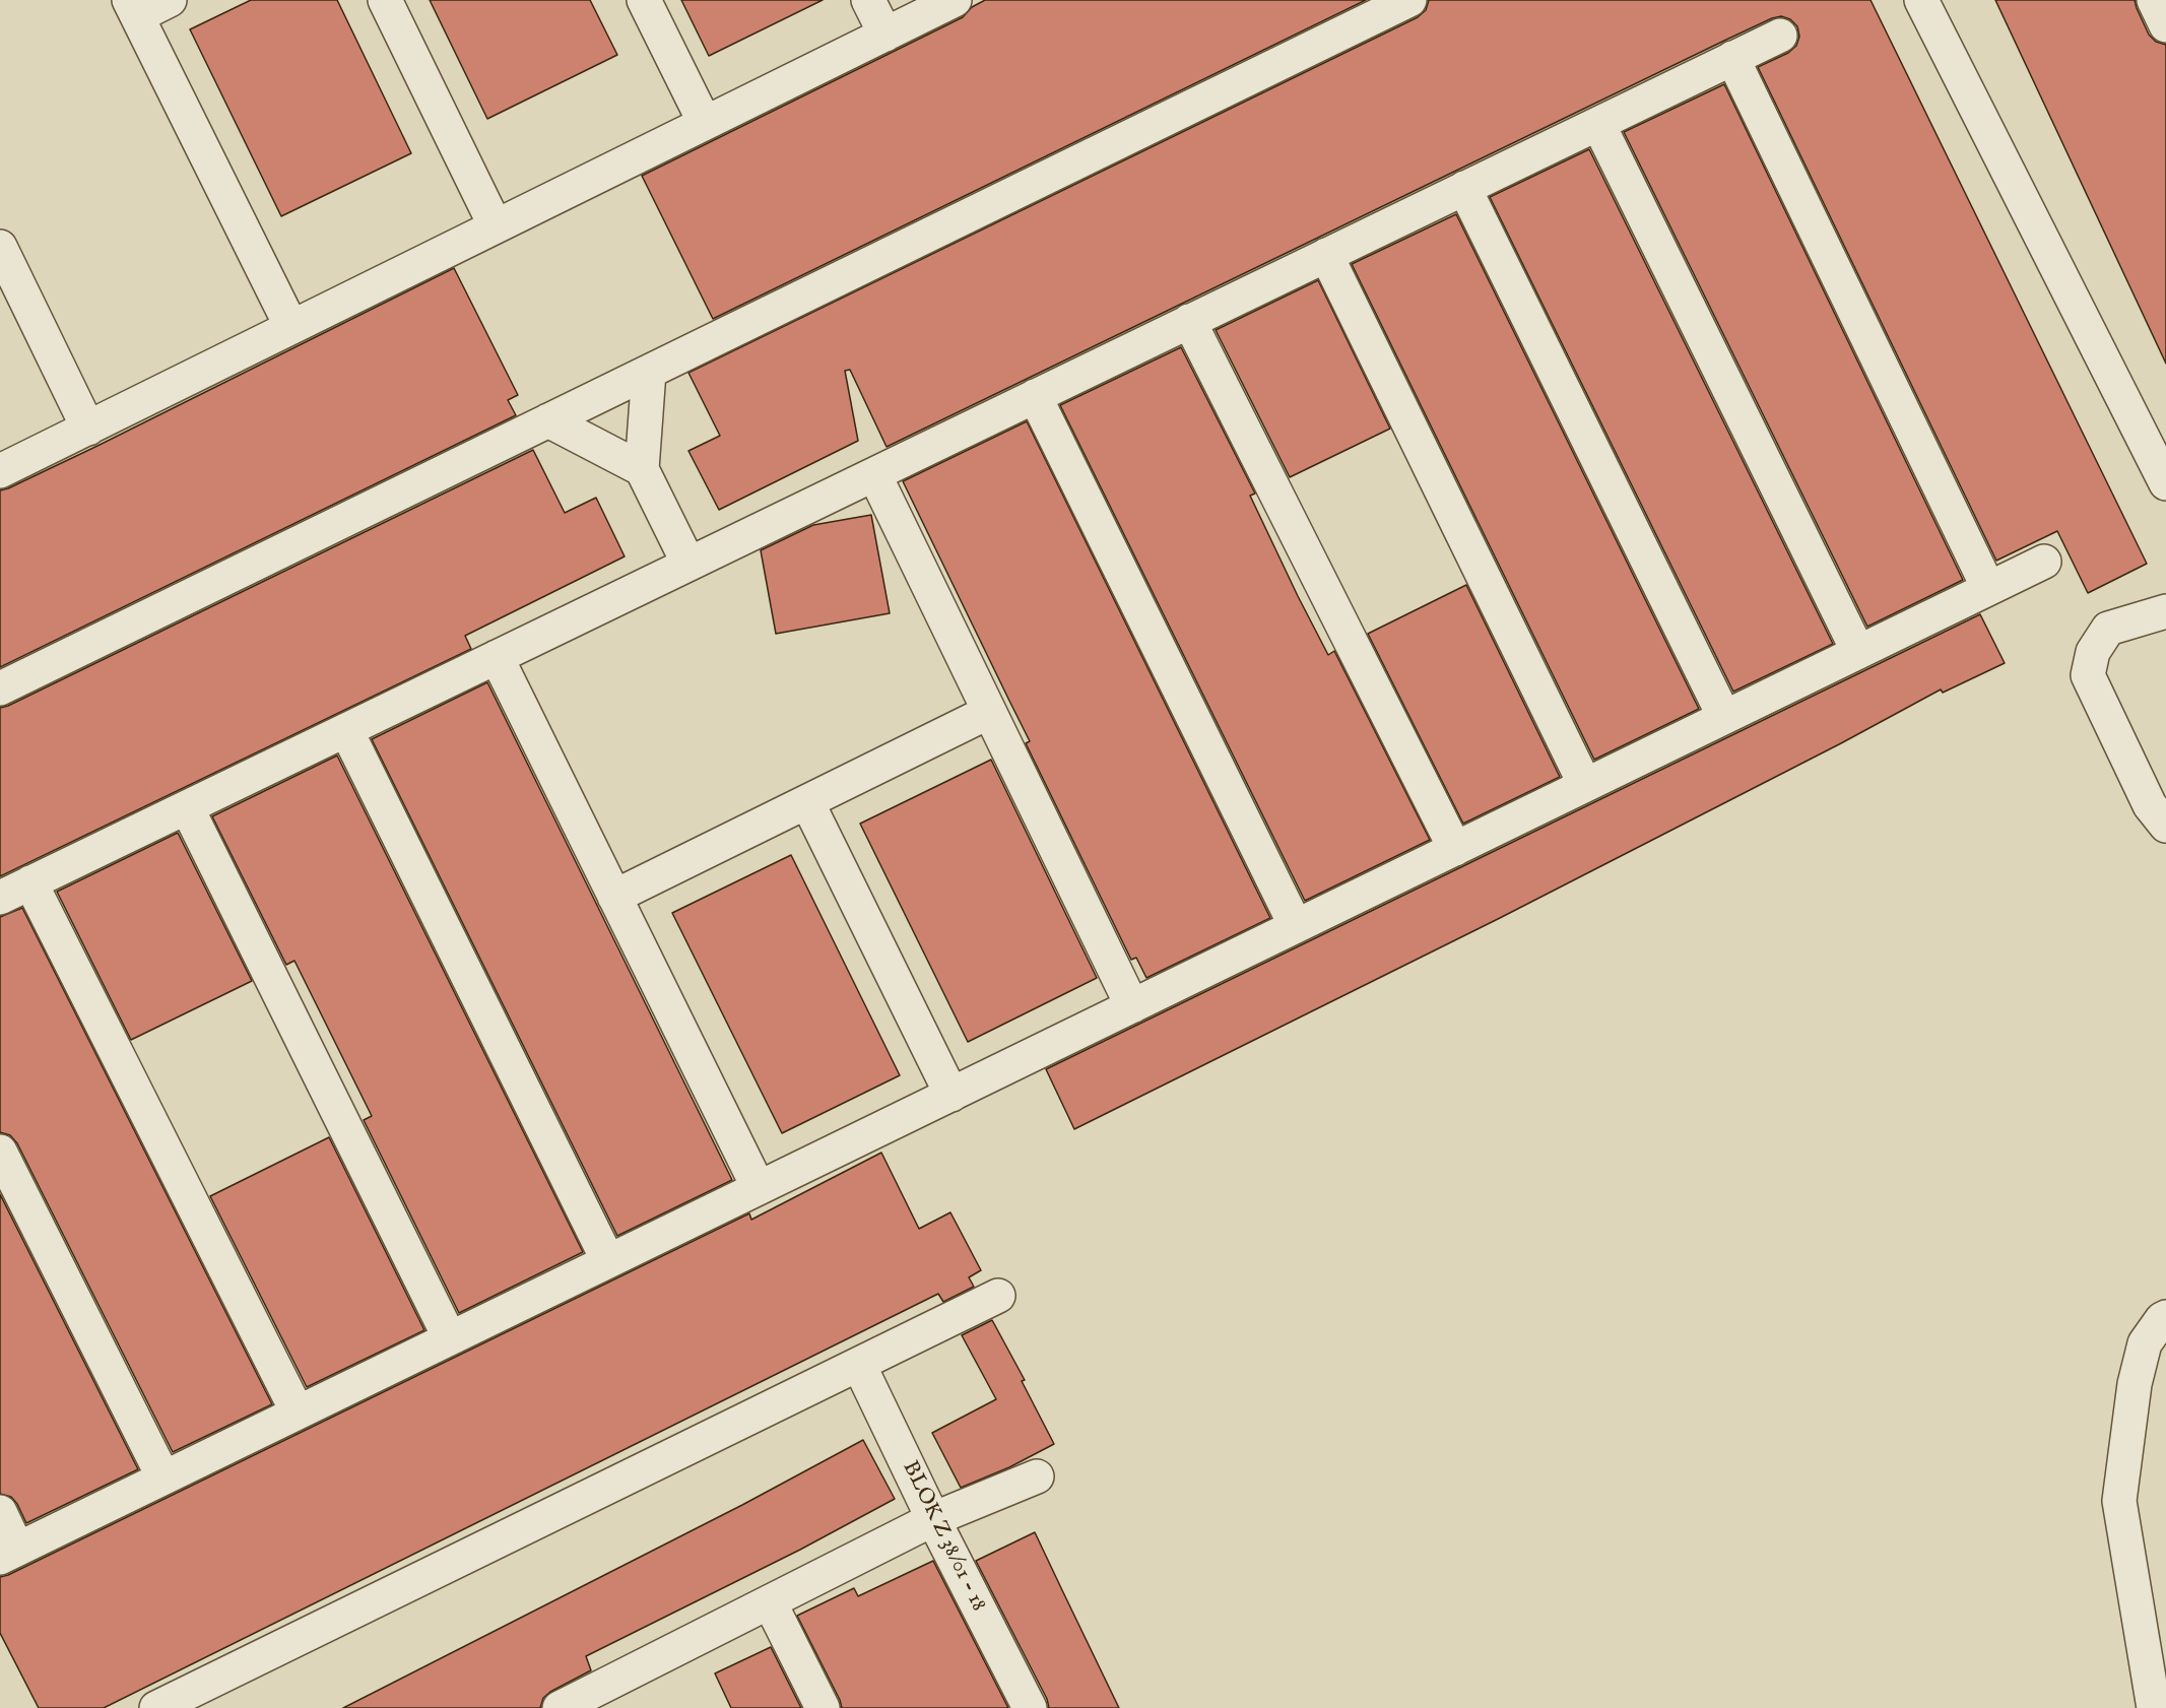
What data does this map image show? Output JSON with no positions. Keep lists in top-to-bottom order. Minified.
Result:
{"streets":{"street":["BLOK Z 38/01 - 18"]}}
